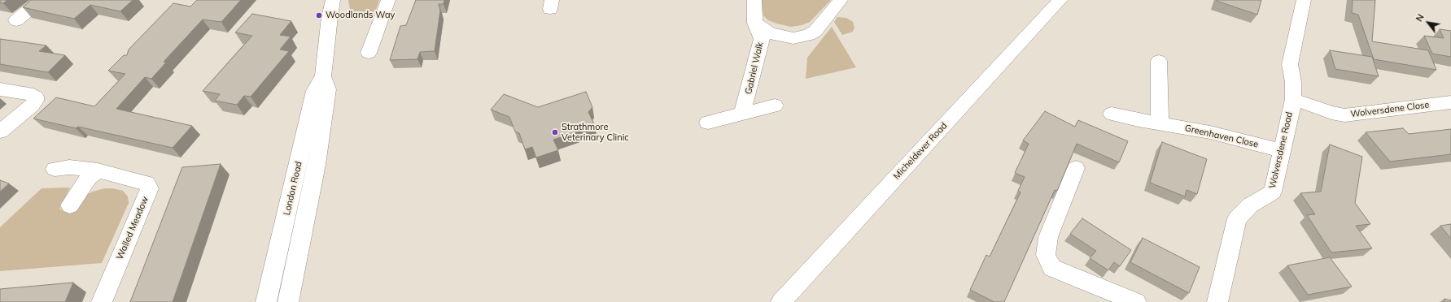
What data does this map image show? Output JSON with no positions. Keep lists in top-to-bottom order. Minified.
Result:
{"streets":{"street":["Gabriel Walk","Wolversdene Close","Greenhaven Close","Wolversdene Road","Micheldever Road","London Road","Walled Meadow"]},"crossings":[["Wolversdene Close","Wolversdene Road"],["Greenhaven Close","Wolversdene Road"]],"places":["Woodlands Way","Strathmore Veterinary Clinic"],"north":"top left"}
